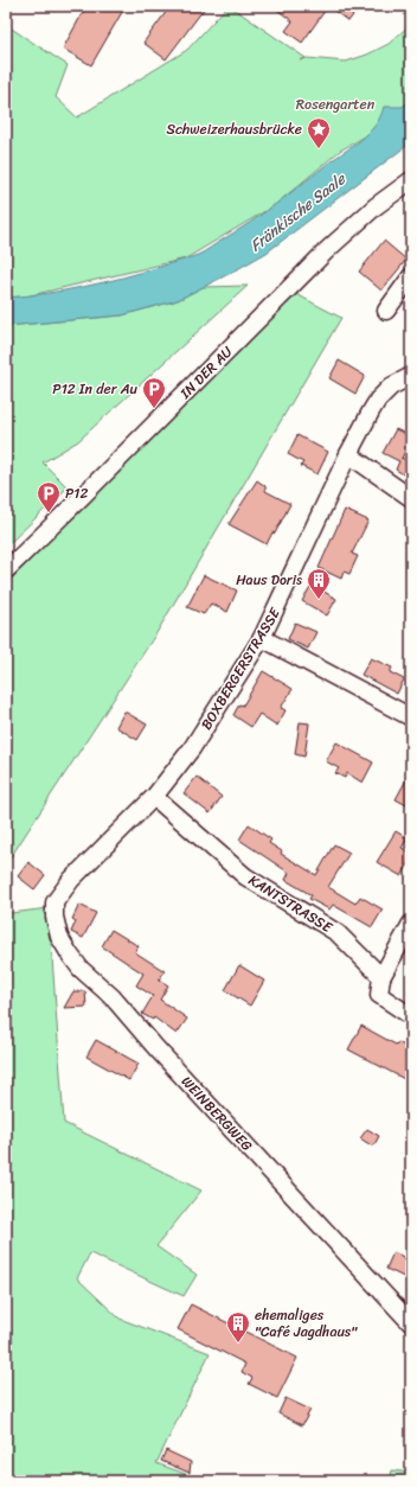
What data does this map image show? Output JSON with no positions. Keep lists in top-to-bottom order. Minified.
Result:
{"streets":{"street":["IN DER AU","BOXBERGERSTRASSE","KANTSTRASSE","WEINBERGWEG"]},"crossings":[["BOXBERGERSTRASSE","KANTSTRASSE"],["BOXBERGERSTRASSE","WEINBERGWEG"]],"water":["Fränkische Saale"],"parks":["Rosengarten"],"places":{"place":["Schweizerhausbrücke"],"parking":["P12 In der Au","P12"],"building":["Haus Doris","ehemaliges \"Café Jagdhaus\""]}}
